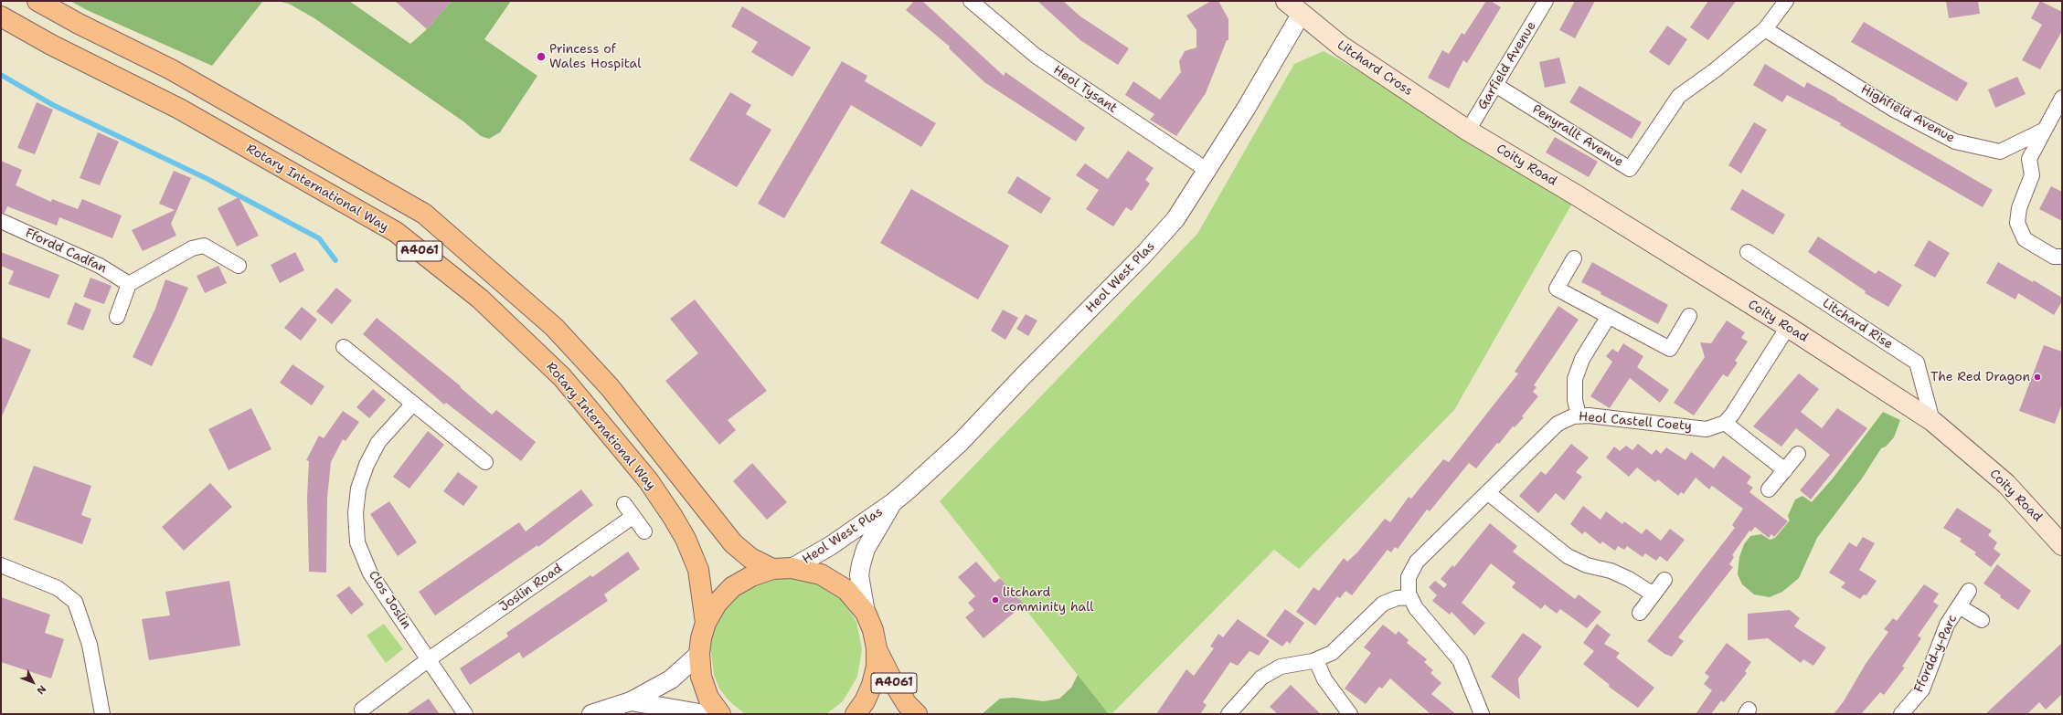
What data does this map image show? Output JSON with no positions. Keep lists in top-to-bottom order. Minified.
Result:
{"streets":{"main road":["Litchard Cross","Coity Road","Rotary International Way","A4061"],"street":["Garfield Avenue","Heol Tysant","Highfield Avenue","Penyrallt Avenue","Ffordd Cadfan","Heol West Plas","Litchard Rise","Heol Castell Coety","Joslin Road","Clos Joslin","Ffordd-y-Parc"]},"crossings":[["Garfield Avenue","Litchard Cross"],["Garfield Avenue","Penyrallt Avenue"],["Garfield Avenue","Coity Road"],["Litchard Cross","Coity Road"],["Litchard Cross","Heol West Plas"],["Heol Tysant","Heol West Plas"],["Highfield Avenue","Penyrallt Avenue"],["Coity Road","Litchard Rise"],["Joslin Road","Clos Joslin"]],"places":["Princess of Wales Hospital","The Red Dragon","litchard comminity hall"],"north":"bottom right"}
